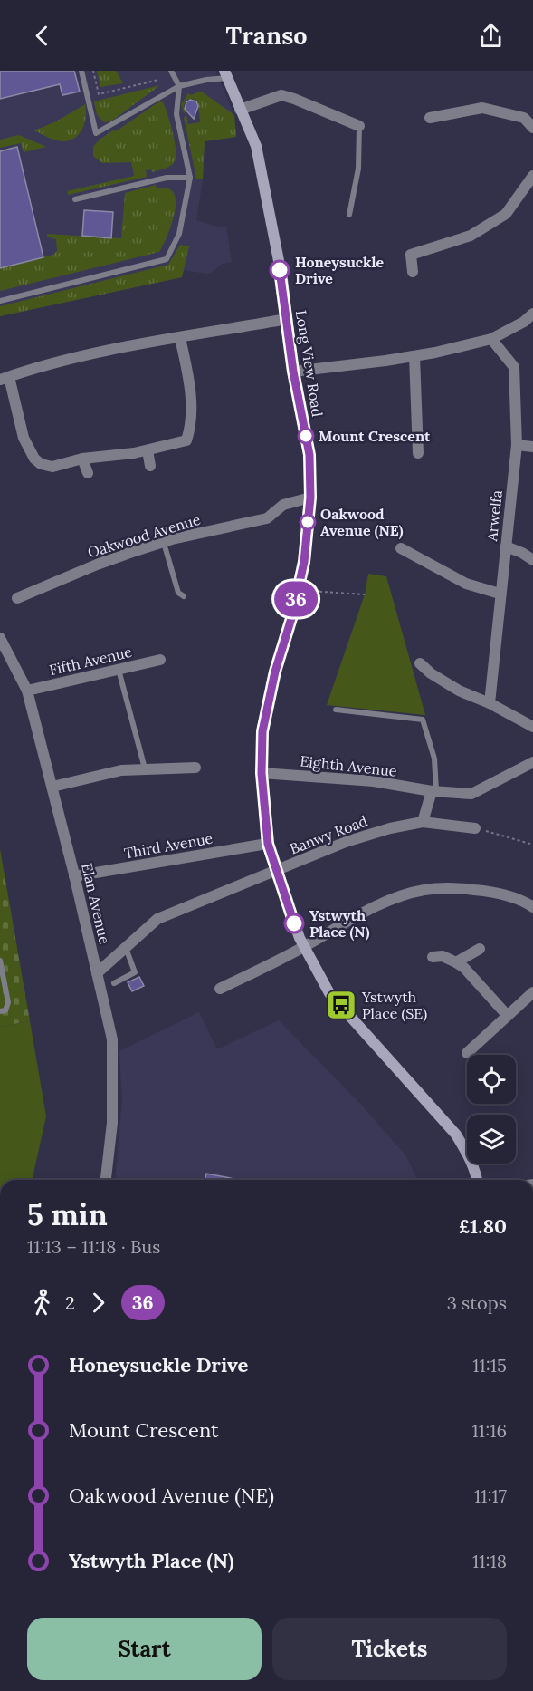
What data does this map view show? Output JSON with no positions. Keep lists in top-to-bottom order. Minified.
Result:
{"streets":{"street":["Long View Road","Arwelfa","Oakwood Avenue","Fifth Avenue","Eighth Avenue","Banwy Road","Third Avenue","Elan Avenue"]},"crossings":[["Long View Road","Oakwood Avenue"],["Long View Road","Eighth Avenue"],["Long View Road","Banwy Road"],["Long View Road","Third Avenue"],["Fifth Avenue","Elan Avenue"],["Banwy Road","Elan Avenue"],["Third Avenue","Elan Avenue"]],"places":{"other":["Honeysuckle Drive","Mount Crescent","Oakwood Avenue (NE)","Ystwyth Place (N)"],"bus stop":["Ystwyth Place (SE)"]},"lines":["bus line 36"],"page":{"header":"Transo","on_map":"36","heading":["5 min","11:13 – 11:18 · Bus","£1.80"],"legs":["2","36","3 stops"],"list":[{"name":"Honeysuckle Drive","value":"11:15"},{"name":"Mount Crescent","value":"11:16"},{"name":"Oakwood Avenue (NE)","value":"11:17"},{"name":"Ystwyth Place (N)","value":"11:18"}],"buttons":["Start","Tickets"]}}
